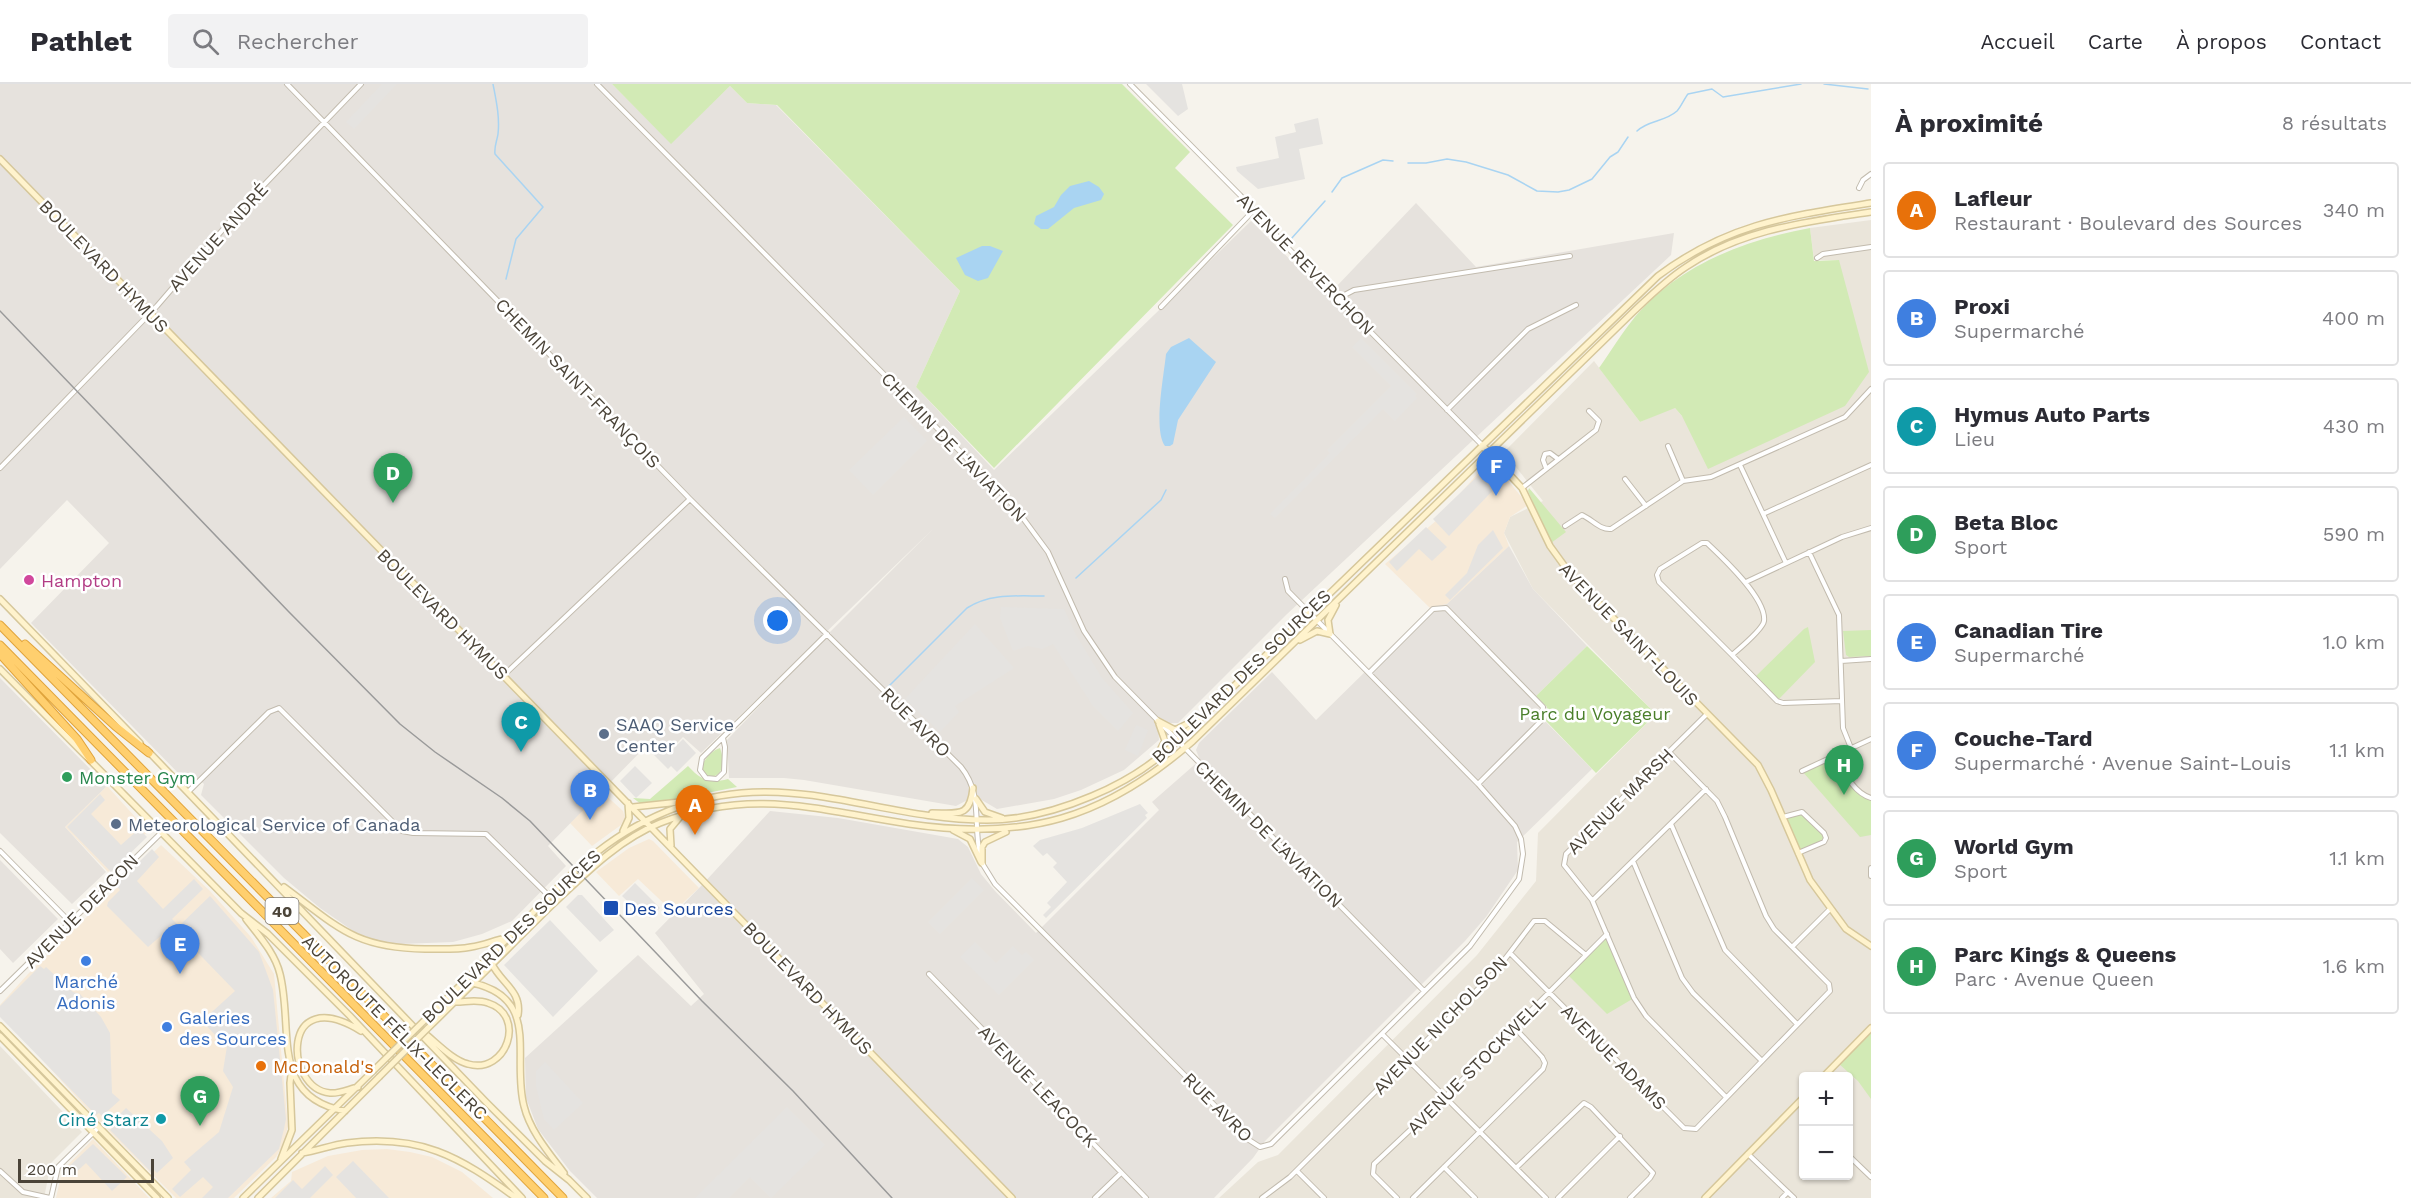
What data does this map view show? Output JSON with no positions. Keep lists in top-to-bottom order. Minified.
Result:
{"streets":{"highway":["40","AUTOROUTE FÉLIX-LECLERC"],"main road":["BOULEVARD HYMUS","AVENUE SAINT-LOUIS","BOULEVARD DES SOURCES"],"street":["AVENUE ANDRÉ","AVENUE REVERCHON","CHEMIN SAINT-FRANÇOIS","CHEMIN DE L'AVIATION","RUE AVRO","AVENUE MARSH","AVENUE DEACON","AVENUE NICHOLSON","AVENUE ADAMS","AVENUE STOCKWELL","AVENUE LEACOCK"]},"crossings":[["AVENUE ANDRÉ","BOULEVARD HYMUS"],["AVENUE ANDRÉ","CHEMIN SAINT-FRANÇOIS"],["AVENUE REVERCHON","AVENUE SAINT-LOUIS"],["AVENUE REVERCHON","BOULEVARD DES SOURCES"],["BOULEVARD HYMUS","BOULEVARD DES SOURCES"],["CHEMIN SAINT-FRANÇOIS","RUE AVRO"],["CHEMIN DE L'AVIATION","BOULEVARD DES SOURCES"],["CHEMIN DE L'AVIATION","RUE AVRO"],["AVENUE SAINT-LOUIS","BOULEVARD DES SOURCES"],["AVENUE SAINT-LOUIS","AVENUE MARSH"],["BOULEVARD DES SOURCES","RUE AVRO"],["AVENUE MARSH","AVENUE ADAMS"],["AVENUE MARSH","AVENUE STOCKWELL"],["AVENUE NICHOLSON","AVENUE ADAMS"],["AVENUE NICHOLSON","AVENUE STOCKWELL"],["AVENUE ADAMS","AVENUE STOCKWELL"]],"parks":["Parc du Voyageur"],"places":{"other":["Hampton","SAAQ Service Center","Monster Gym","Meteorological Service of Canada","Marché Adonis","Galeries des Sources","McDonald's","Ciné Starz"],"transit":["Des Sources"]},"scale_bar":"200 m","page":{"header":"Pathlet","search":"Rechercher","nav":["Accueil","Carte","À propos","Contact"],"heading":["À proximité","8 résultats"],"list":[{"mark":"A","name":"Lafleur","note":"Restaurant · Boulevard des Sources","value":"340 m"},{"mark":"B","name":"Proxi","note":"Supermarché","value":"400 m"},{"mark":"C","name":"Hymus Auto Parts","note":"Lieu","value":"430 m"},{"mark":"D","name":"Beta Bloc","note":"Sport","value":"590 m"},{"mark":"E","name":"Canadian Tire","note":"Supermarché","value":"1.0 km"},{"mark":"F","name":"Couche-Tard","note":"Supermarché · Avenue Saint-Louis","value":"1.1 km"},{"mark":"G","name":"World Gym","note":"Sport","value":"1.1 km"},{"mark":"H","name":"Parc Kings & Queens","note":"Parc · Avenue Queen","value":"1.6 km"}],"pins":["F","D","C","H","B","A","E","G"],"map_buttons":["+","−"],"scale":"200 m"}}
